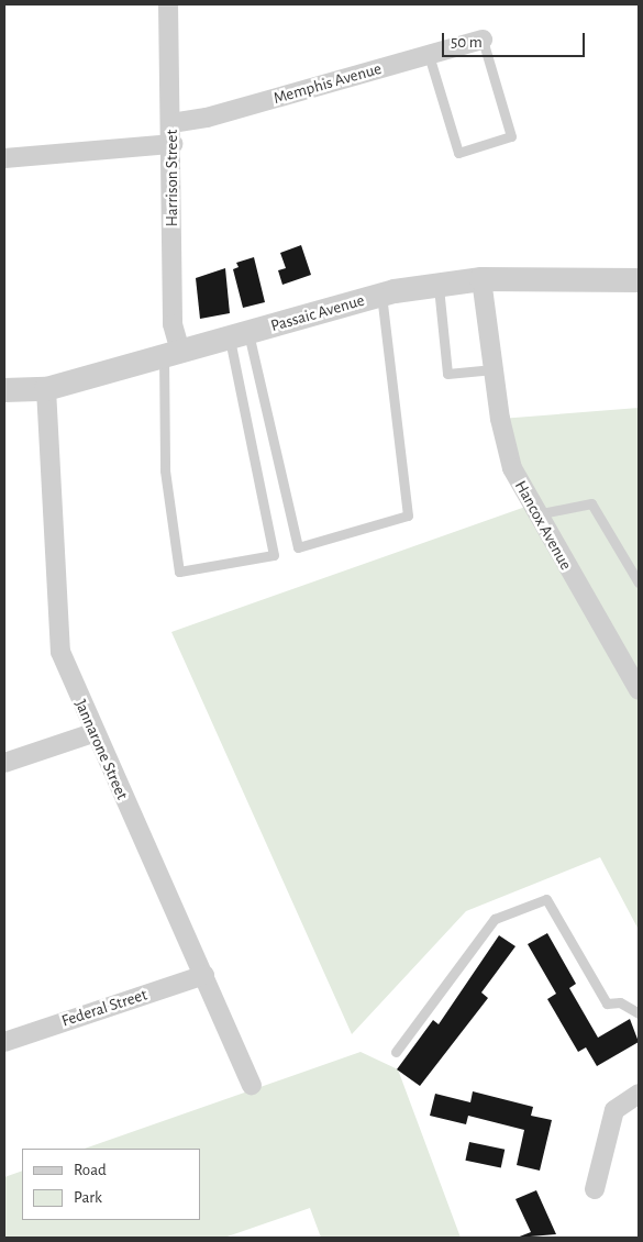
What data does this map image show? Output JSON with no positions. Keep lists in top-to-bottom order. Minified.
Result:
{"streets":{"street":["Memphis Avenue","Harrison Street","Passaic Avenue","Hancox Avenue","Jannarone Street","Federal Street"]},"crossings":[["Memphis Avenue","Harrison Street"],["Harrison Street","Passaic Avenue"],["Passaic Avenue","Hancox Avenue"],["Passaic Avenue","Jannarone Street"],["Jannarone Street","Federal Street"]],"legend":["Road","Park"],"scale_bar":"50 m"}
